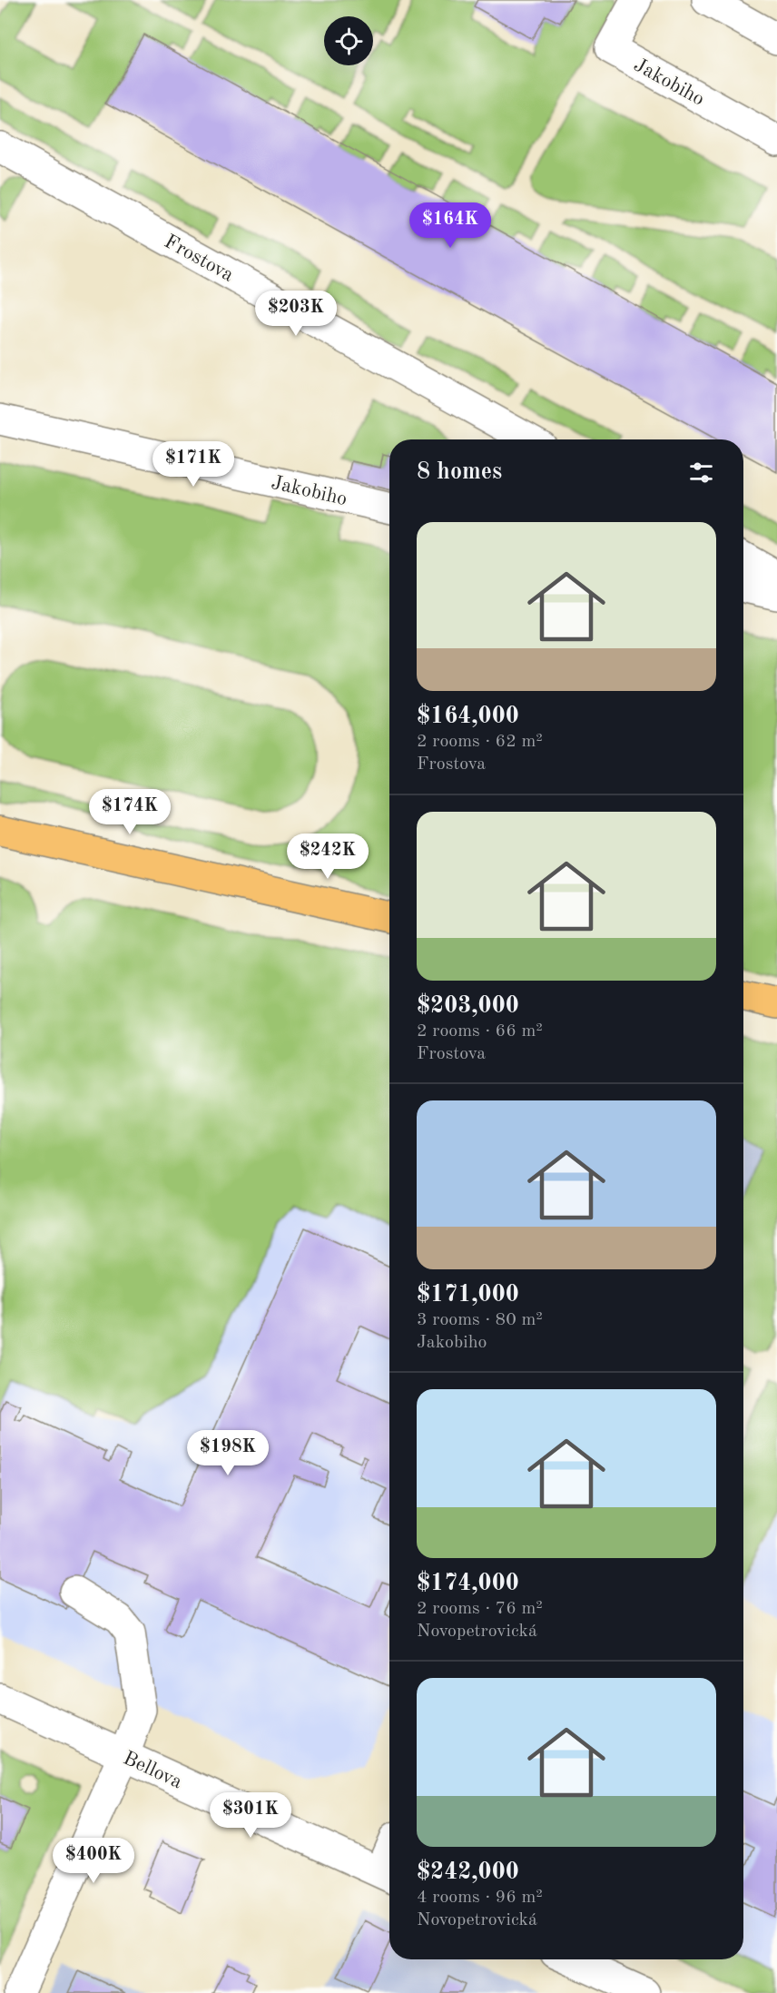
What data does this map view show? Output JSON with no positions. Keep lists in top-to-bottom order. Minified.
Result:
{"streets":{"street":["Jakobiho","Frostova","Bellova"]},"page":{"price":["$164K","$203K","$171K","$174K","$242K","$198K","$301K","$400K"],"heading":"8 homes","list":[{"name":"$164,000","note":"2 rooms · 62 m² · Frostova"},{"name":"$203,000","note":"2 rooms · 66 m² · Frostova"},{"name":"$171,000","note":"3 rooms · 80 m² · Jakobiho"},{"name":"$174,000","note":"2 rooms · 76 m² · Novopetrovická"},{"name":"$242,000","note":"4 rooms · 96 m² · Novopetrovická"}]}}
